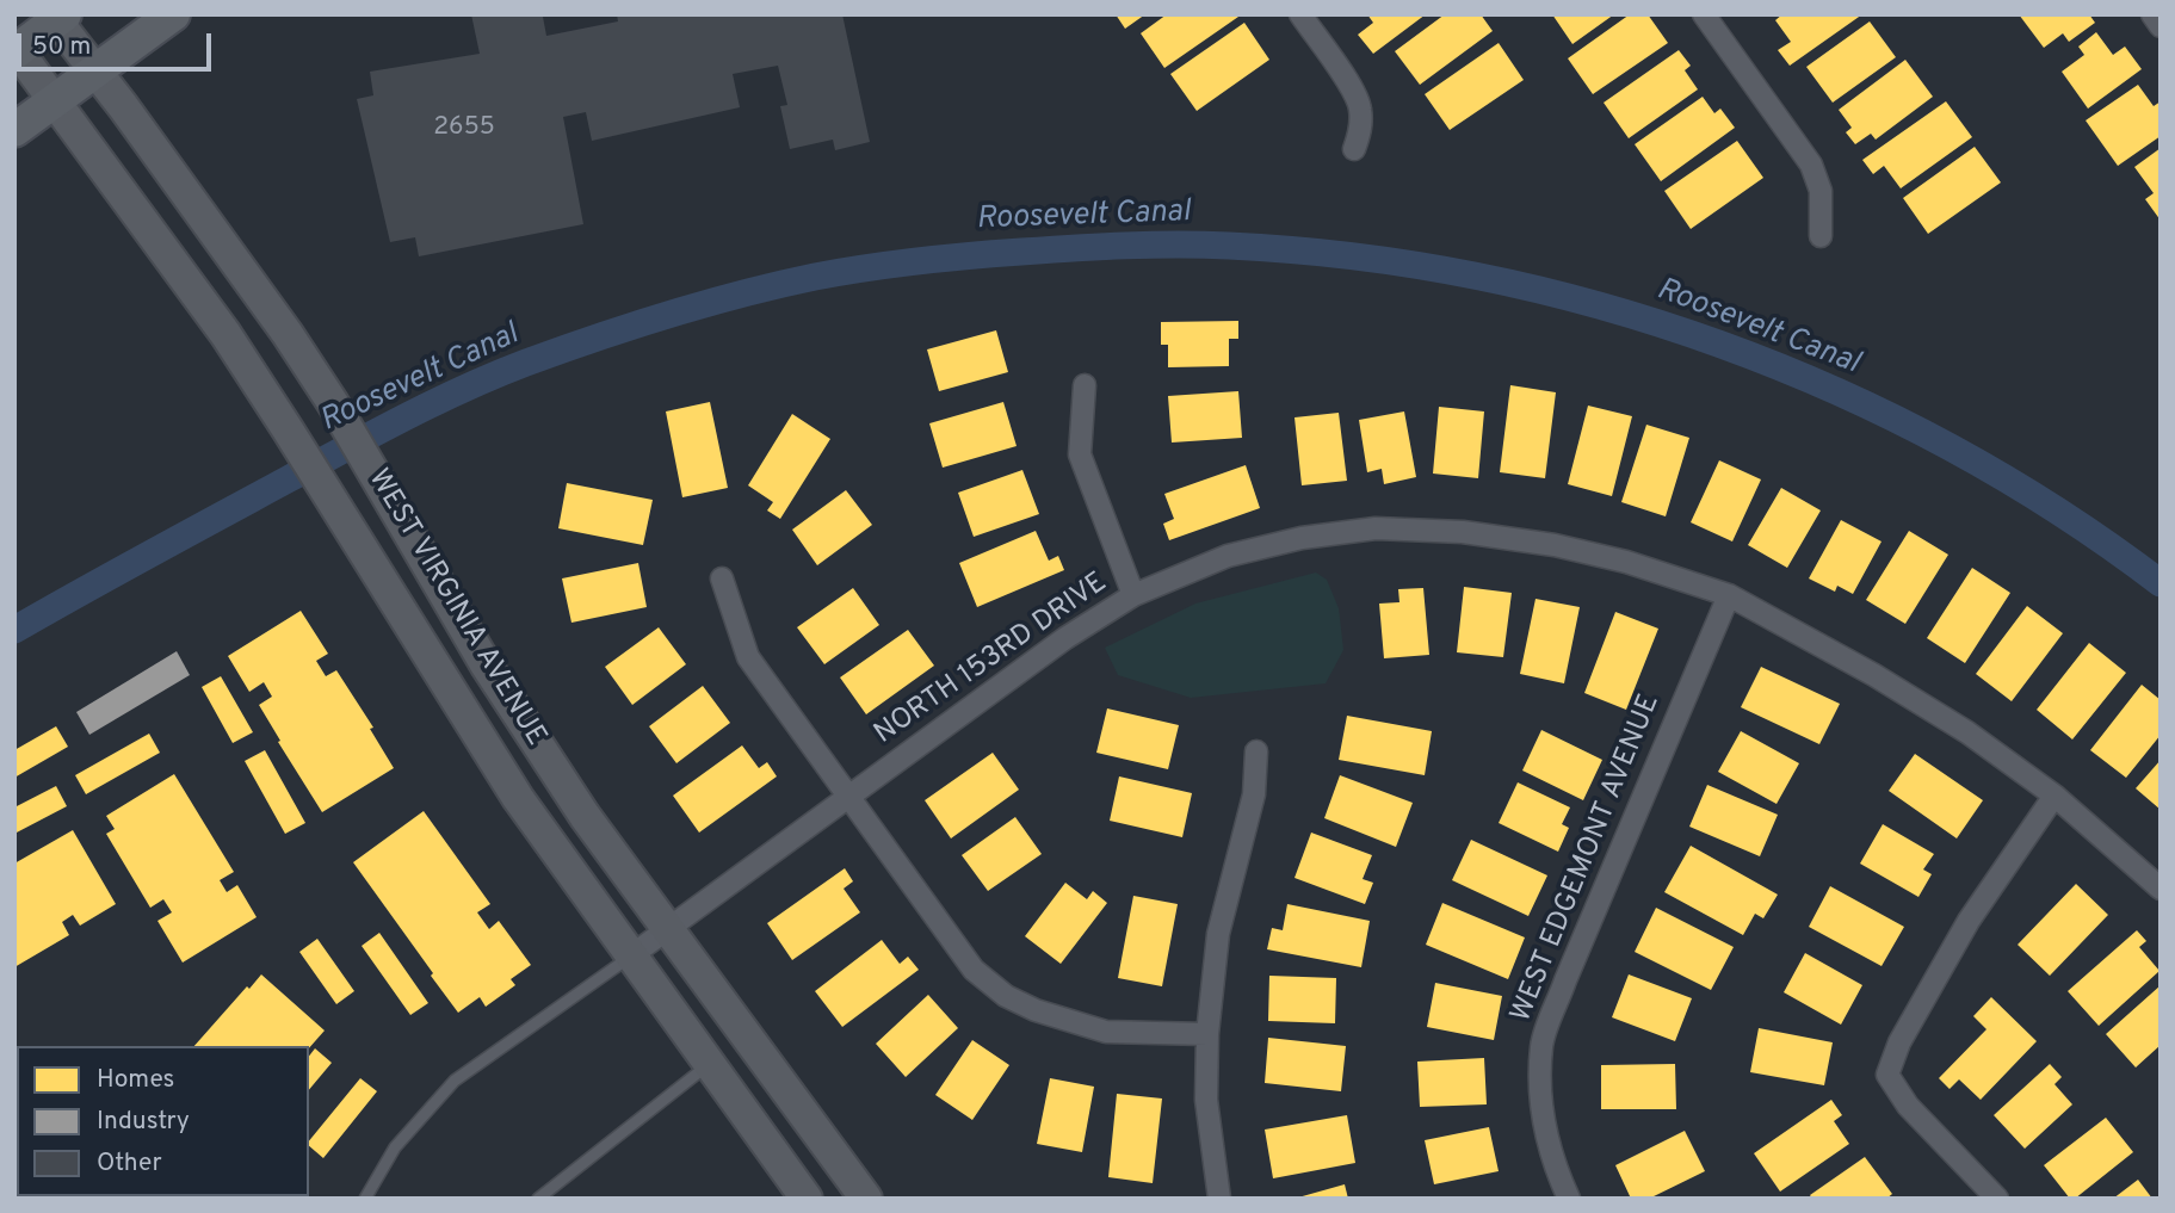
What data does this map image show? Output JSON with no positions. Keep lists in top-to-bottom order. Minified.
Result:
{"streets":{"main road":["WEST VIRGINIA AVENUE"],"street":["NORTH 153RD DRIVE","WEST EDGEMONT AVENUE"]},"crossings":[["WEST VIRGINIA AVENUE","NORTH 153RD DRIVE"],["NORTH 153RD DRIVE","WEST EDGEMONT AVENUE"]],"water":["Roosevelt Canal"],"house_numbers":["2655"],"legend":["Homes","Industry","Other"],"scale_bar":"50 m"}
